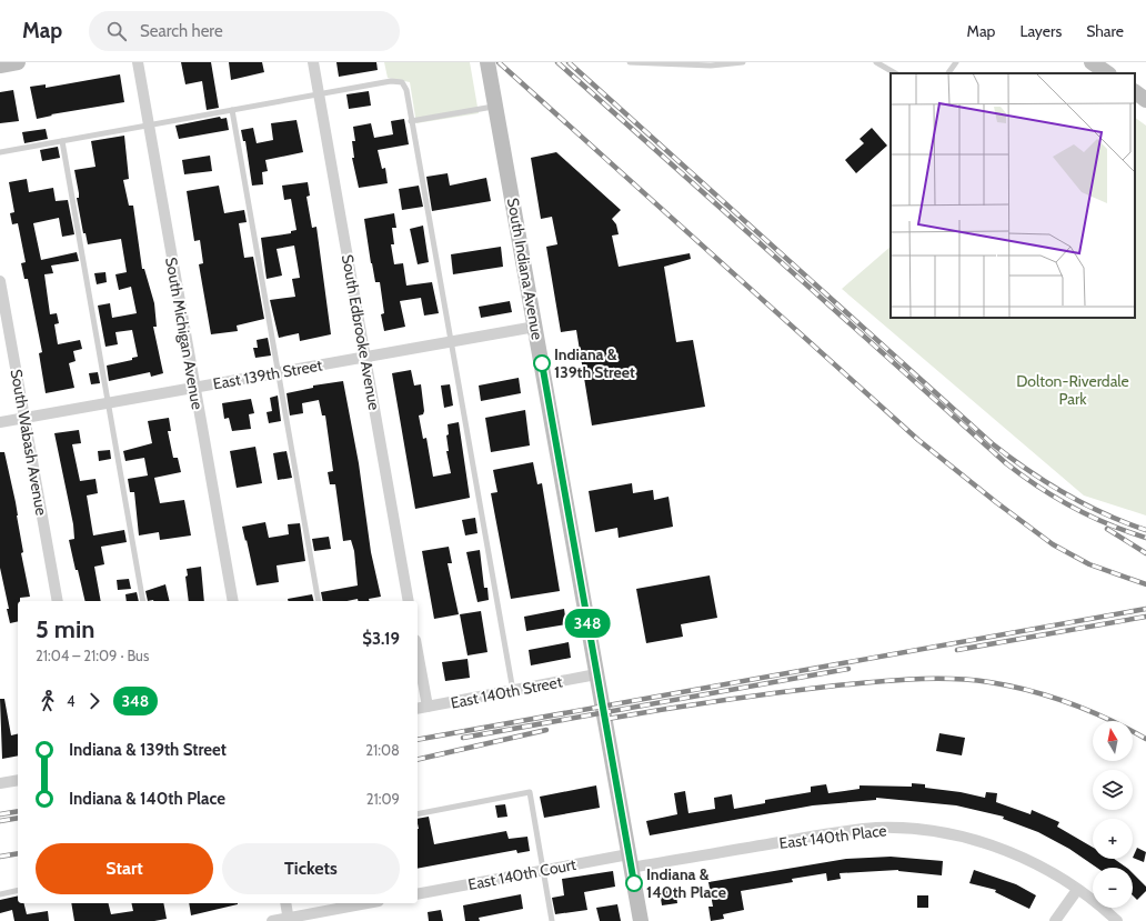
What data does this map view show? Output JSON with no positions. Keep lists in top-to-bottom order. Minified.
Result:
{"streets":{"main road":["South Indiana Avenue"],"street":["South Edbrooke Avenue","South Michigan Avenue","East 139th Street","South Wabash Avenue","East 140th Street","East 140th Place","East 140th Court"]},"crossings":[["South Indiana Avenue","East 139th Street"],["South Indiana Avenue","East 140th Street"],["South Indiana Avenue","East 140th Place"],["South Indiana Avenue","East 140th Court"],["South Edbrooke Avenue","East 139th Street"],["South Michigan Avenue","East 139th Street"],["East 139th Street","South Wabash Avenue"],["East 140th Place","East 140th Court"]],"parks":["Dolton-Riverdale Park"],"places":["Indiana & 139th Street","Indiana & 140th Place"],"lines":["bus line 348"],"north":"top","page":{"header":"Map","search":"Search here","nav":["Map","Layers","Share"],"on_map":"348","heading":["5 min","21:04 – 21:09 · Bus","$3.19"],"legs":["4","348"],"map_buttons":["+","−"],"list":[{"name":"Indiana & 139th Street","value":"21:08"},{"name":"Indiana & 140th Place","value":"21:09"}],"buttons":["Start","Tickets"]}}
